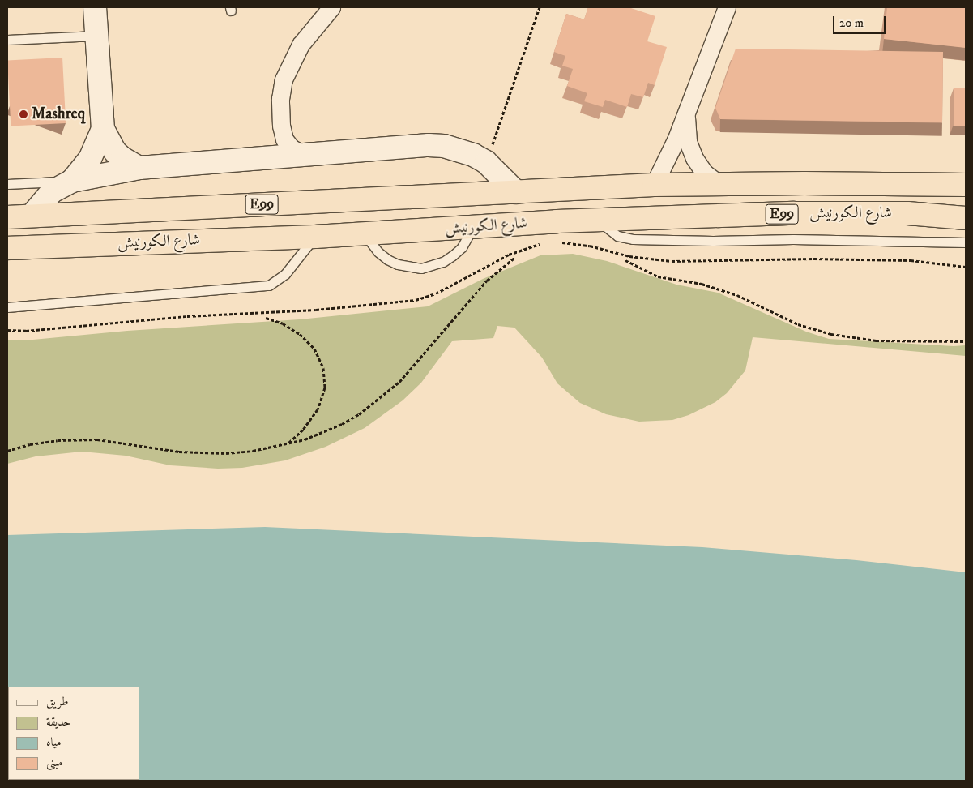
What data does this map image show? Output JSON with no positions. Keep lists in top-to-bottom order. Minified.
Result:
{"streets":{"highway":["E99","شارع الكورنيش"]},"places":["Mashreq"],"legend":["طريق","حديقة","مياه","مبنى"],"scale_bar":"20 m"}
